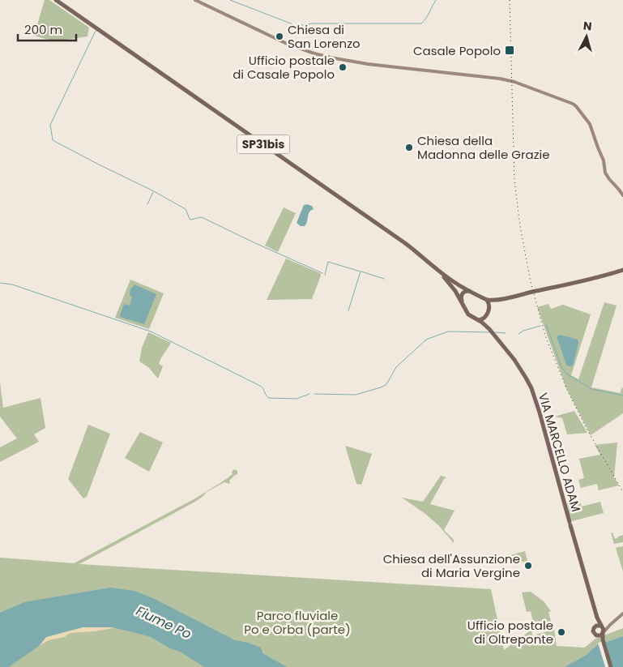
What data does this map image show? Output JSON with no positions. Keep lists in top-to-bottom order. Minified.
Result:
{"streets":{"main road":["SP31bis","VIA MARCELLO ADAM"]},"crossings":[["SP31bis","VIA MARCELLO ADAM"]],"water":["Fiume Po"],"parks":["Parco fluviale Po e Orba (parte)"],"places":{"other":["Chiesa di San Lorenzo","Ufficio postale di Casale Popolo","Chiesa della Madonna delle Grazie","Chiesa dell'Assunzione di Maria Vergine","Ufficio postale di Oltreponte"],"transit":["Casale Popolo"]},"scale_bar":"200 m","north":"top"}
